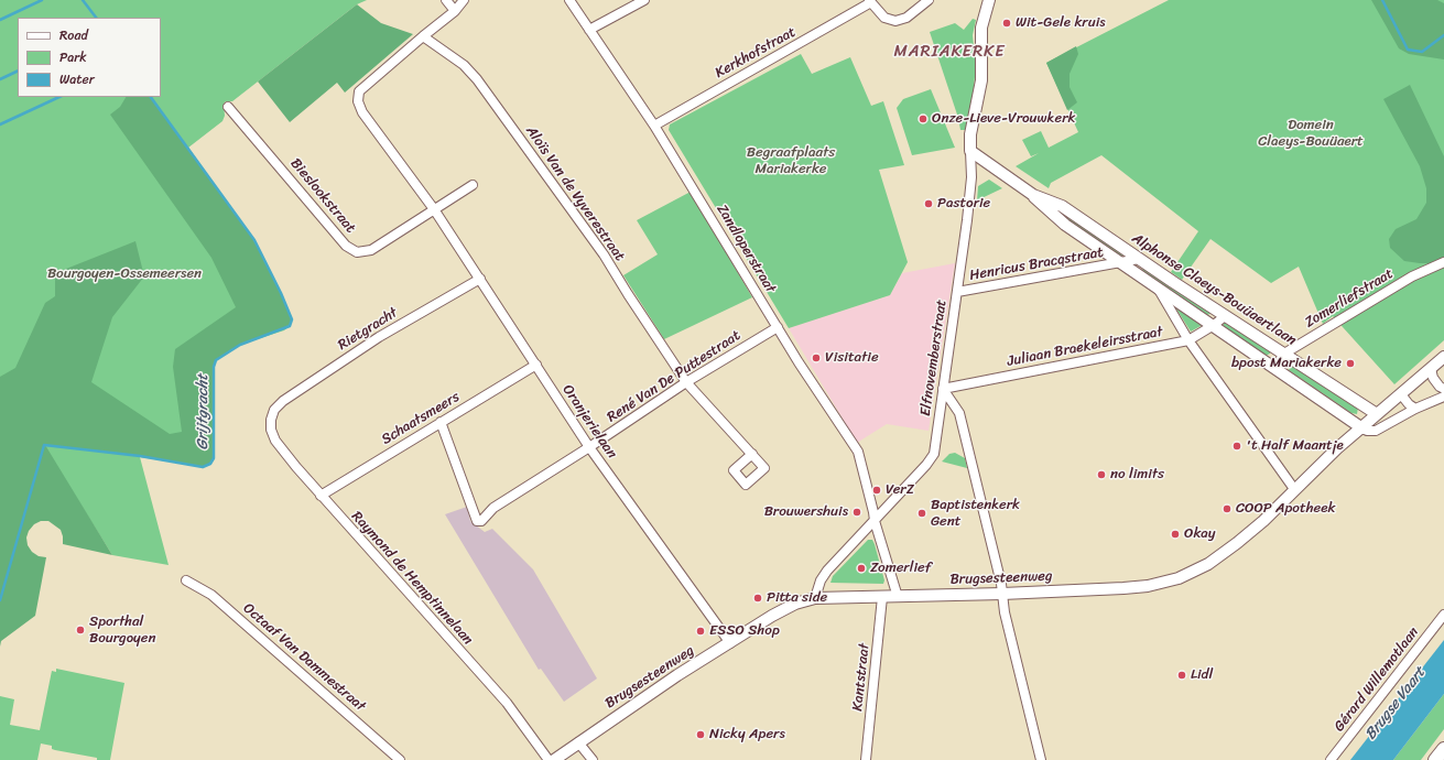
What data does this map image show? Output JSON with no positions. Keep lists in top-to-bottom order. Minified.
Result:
{"streets":{"street":["Kerkhofstraat","Aloïs Van de Vyverestraat","Bieslookstraat","Zandloperstraat","Henricus Bracqstraat","Alphonse Claeys-Bouüaertlaan","Zomerliefstraat","Rietgracht","Juliaan Braekeleirsstraat","Elfnovemberstraat","René Van De Puttestraat","Schaatsmeers","Oranjerielaan","Raymond de Hemptinnelaan","Brugsesteenweg","Octaaf Van Dammestraat","Kantstraat","Gérard Willemotlaan"]},"crossings":[["Kerkhofstraat","Zandloperstraat"],["Aloïs Van de Vyverestraat","René Van De Puttestraat"],["Aloïs Van de Vyverestraat","Oranjerielaan"],["Bieslookstraat","Oranjerielaan"],["Zandloperstraat","Elfnovemberstraat"],["Zandloperstraat","René Van De Puttestraat"],["Zandloperstraat","Brugsesteenweg"],["Henricus Bracqstraat","Alphonse Claeys-Bouüaertlaan"],["Henricus Bracqstraat","Elfnovemberstraat"],["Alphonse Claeys-Bouüaertlaan","Zomerliefstraat"],["Alphonse Claeys-Bouüaertlaan","Juliaan Braekeleirsstraat"],["Alphonse Claeys-Bouüaertlaan","Elfnovemberstraat"],["Alphonse Claeys-Bouüaertlaan","Brugsesteenweg"],["Rietgracht","Oranjerielaan"],["Rietgracht","Raymond de Hemptinnelaan"],["Juliaan Braekeleirsstraat","Elfnovemberstraat"],["Elfnovemberstraat","Brugsesteenweg"],["René Van De Puttestraat","Schaatsmeers"],["René Van De Puttestraat","Oranjerielaan"],["Schaatsmeers","Oranjerielaan"],["Schaatsmeers","Raymond de Hemptinnelaan"],["Oranjerielaan","Brugsesteenweg"],["Brugsesteenweg","Kantstraat"]],"districts":["MARIAKERKE"],"water":["Grijtgracht","Brugse Vaart"],"parks":["Domein Claeys-Bouüaert","Begraafplaats Mariakerke","Bourgoyen-Ossemeersen"],"places":["Wit-Gele kruis","Onze-Lieve-Vrouwkerk","Pastorie","Visitatie","bpost Mariakerke","'t Half Maantje","no limits","VerZ","COOP Apotheek","Brouwershuis","Baptistenkerk Gent","Okay","Zomerlief","Pitta side","Sporthal Bourgoyen","ESSO Shop","Lidl","Nicky Apers"],"legend":["Road","Park","Water"]}
